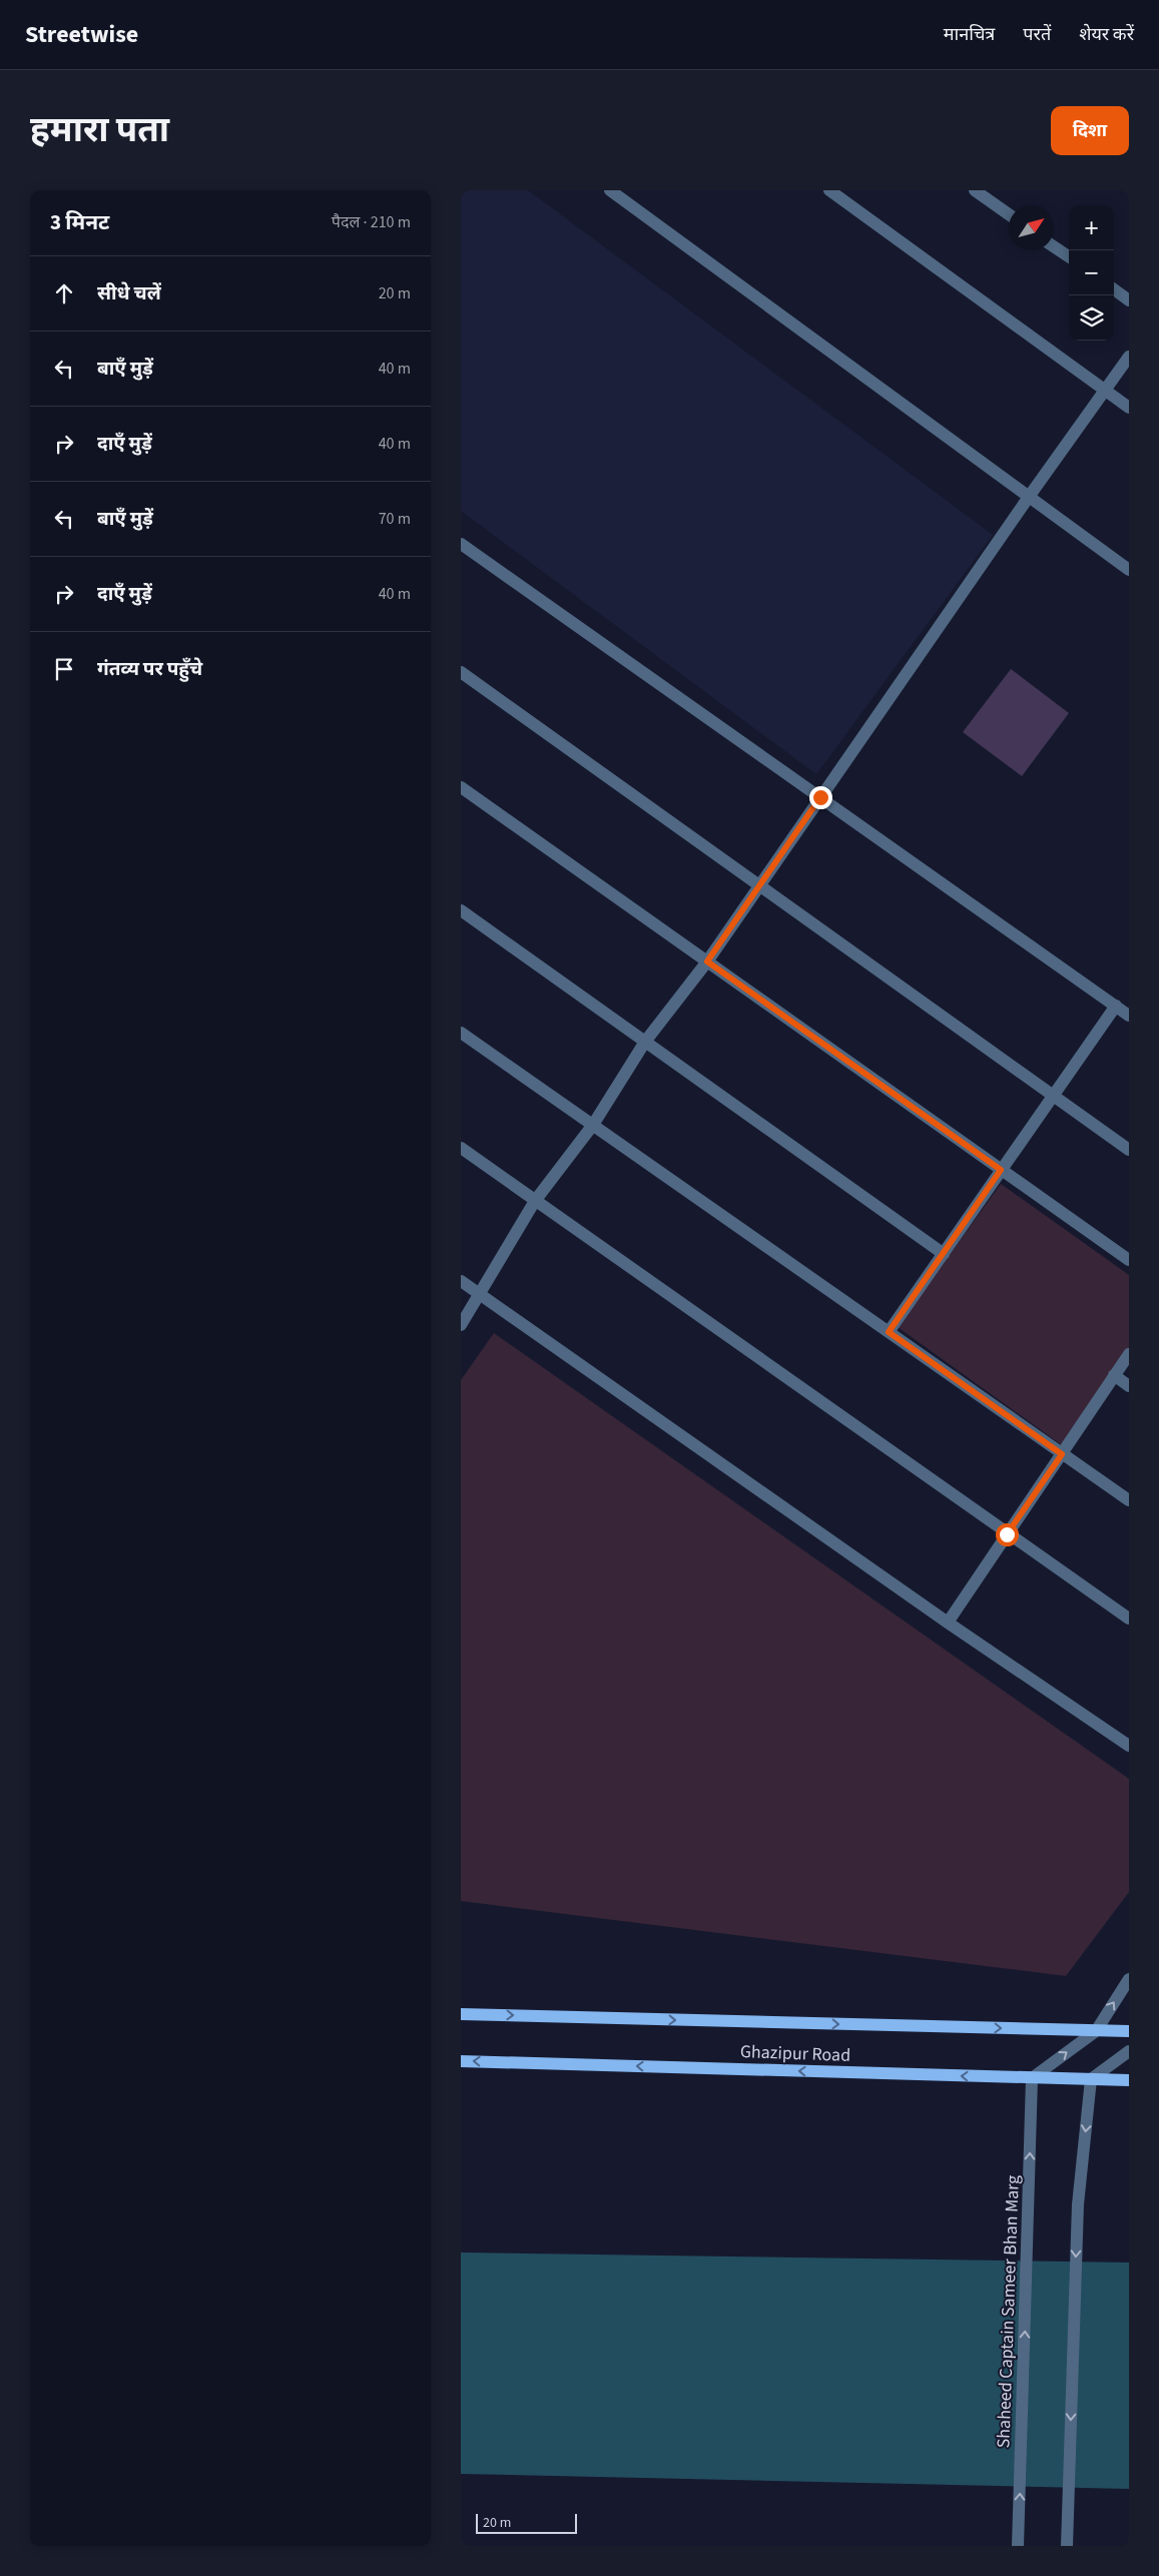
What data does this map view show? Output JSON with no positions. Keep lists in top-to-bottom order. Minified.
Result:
{"streets":{"main road":["Ghazipur Road"],"street":["Shaheed Captain Sameer Bhan Marg"]},"crossings":[["Ghazipur Road","Shaheed Captain Sameer Bhan Marg"]],"scale_bar":"20 m","north":"top right","page":{"header":"Streetwise","nav":["मानचित्र","परतें","शेयर करें"],"title":"हमारा पता","buttons":"दिशा","heading":["3 मिनट","पैदल · 210 m"],"map_buttons":["+","−"],"list":[["सीधे चलें","20 m"],["बाएँ मुड़ें","40 m"],["दाएँ मुड़ें","40 m"],["बाएँ मुड़ें","70 m"],["दाएँ मुड़ें","40 m"],"गंतव्य पर पहुँचे"],"scale":"20 m"}}
